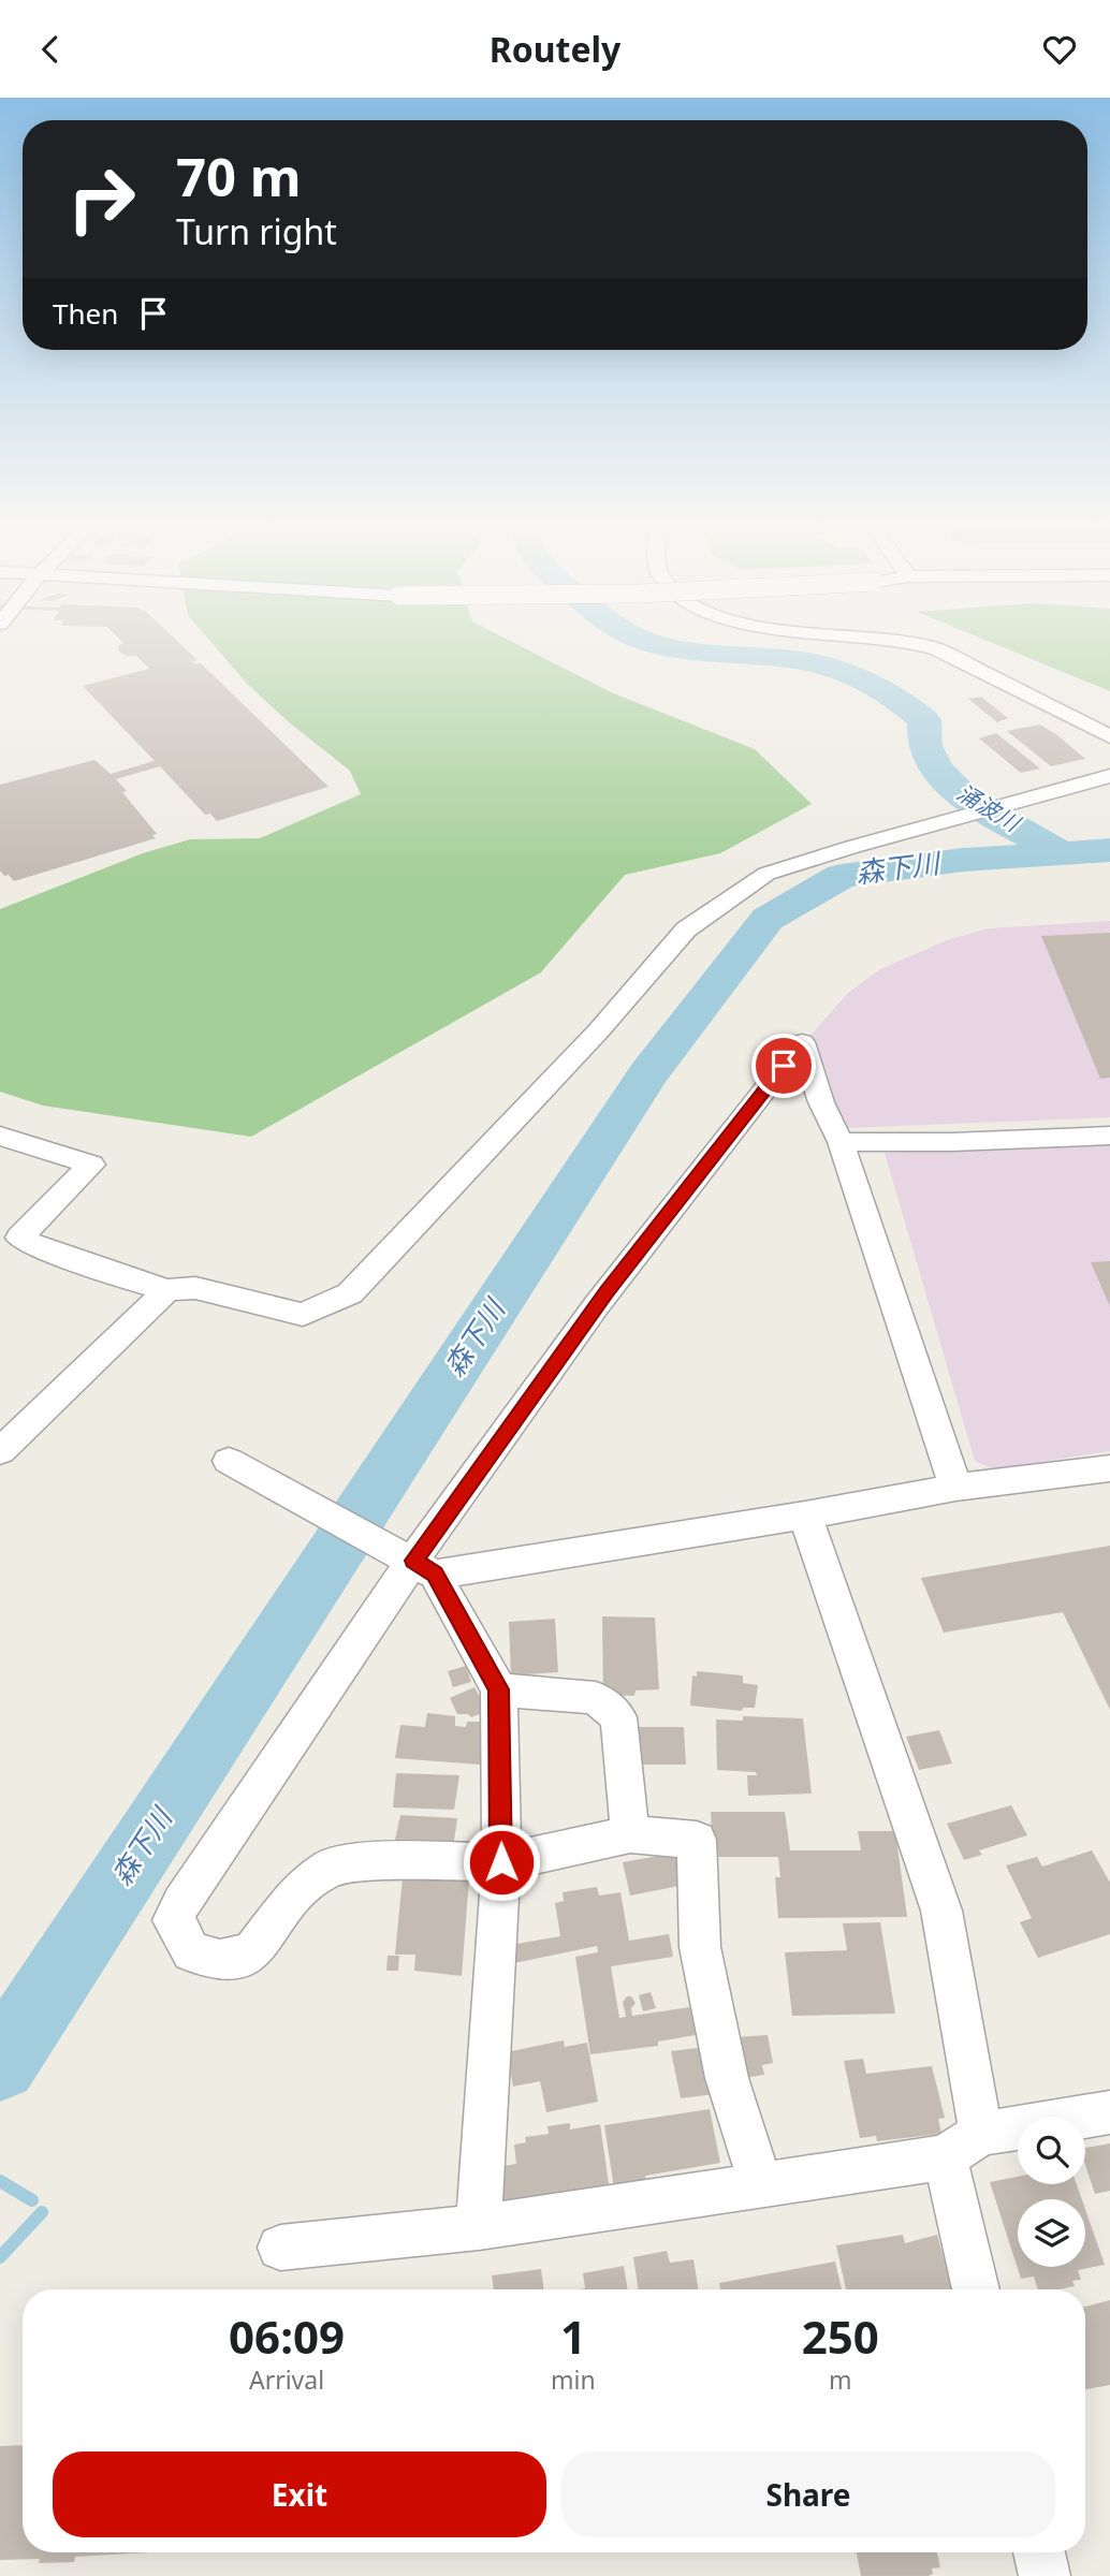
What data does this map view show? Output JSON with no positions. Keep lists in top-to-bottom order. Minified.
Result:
{"water":["涌波川","森下川"],"page":{"header":"Routely","turn":["70 m","Turn right"],"then":"Then","eta":["06:09","Arrival","1","min","250","m"],"buttons":["Exit","Share"]}}
